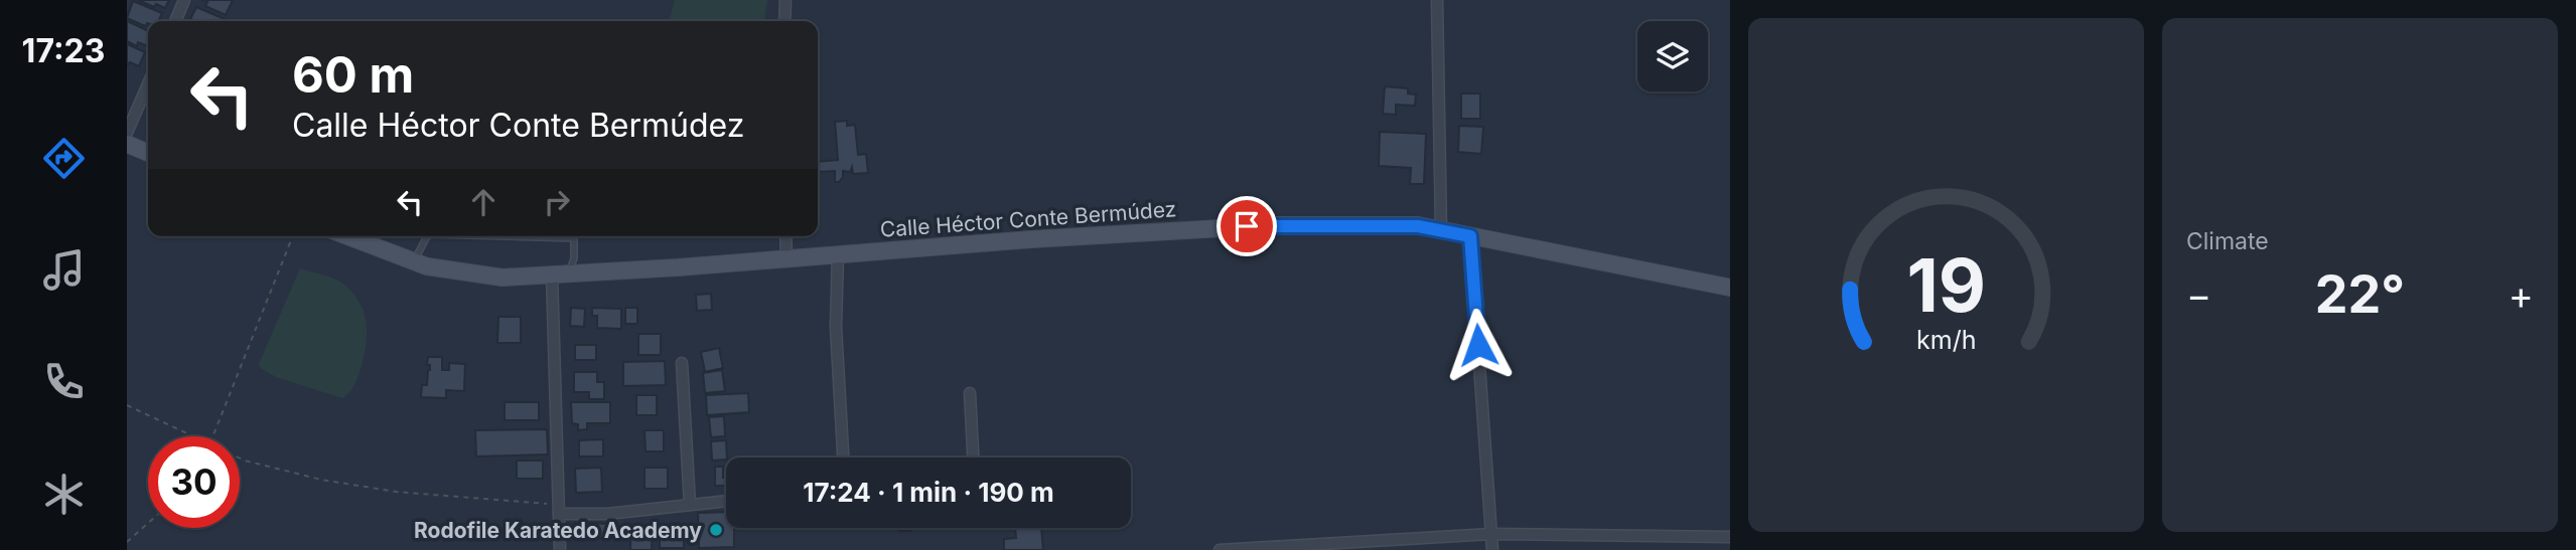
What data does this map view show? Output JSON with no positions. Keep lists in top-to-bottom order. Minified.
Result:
{"streets":{"street":["Calle Héctor Conte Bermúdez"]},"places":["Rodofile Karatedo Academy"],"page":{"tabs":"17:23","tile":"Climate","turn":["60 m","Calle Héctor Conte Bermúdez"],"heat":["−","22°","+"],"limit":"30","trip":"17:24 · 1 min · 190 m","gauge":["19","km/h"]}}
